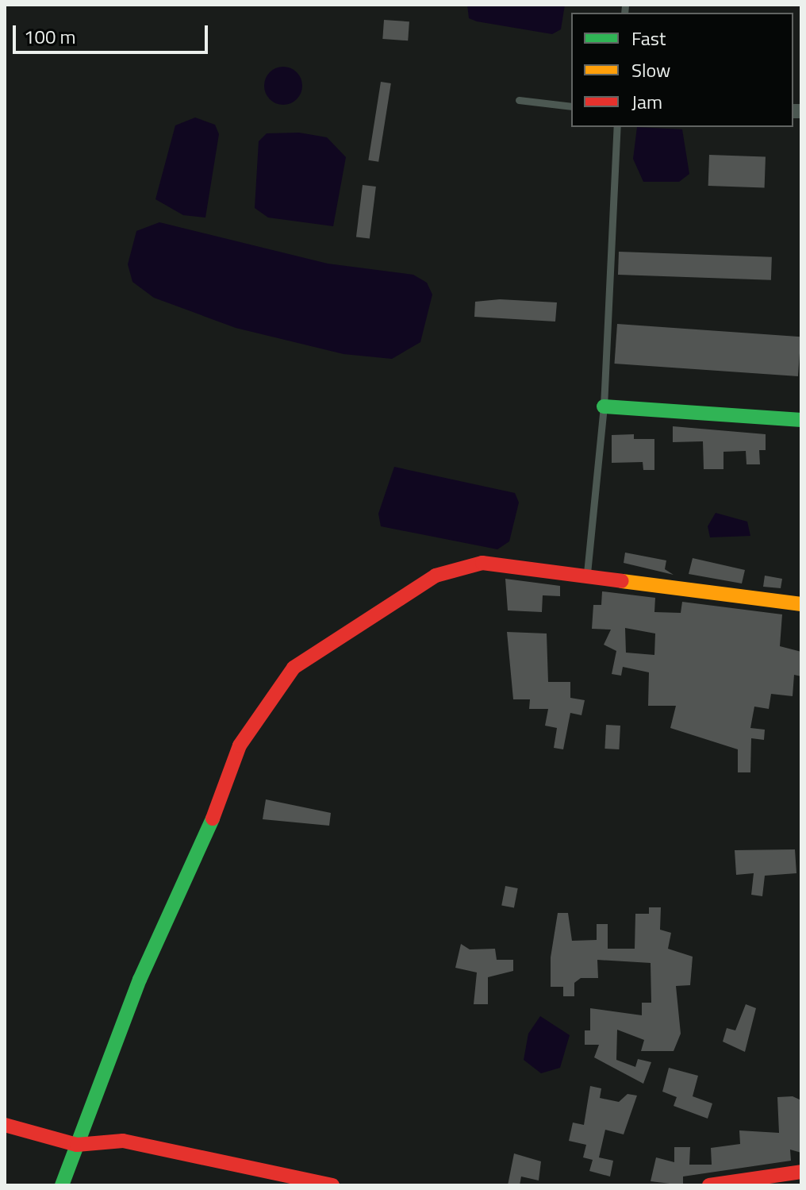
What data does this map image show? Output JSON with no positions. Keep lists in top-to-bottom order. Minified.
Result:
{"legend":["Fast","Slow","Jam"],"scale_bar":"100 m"}
